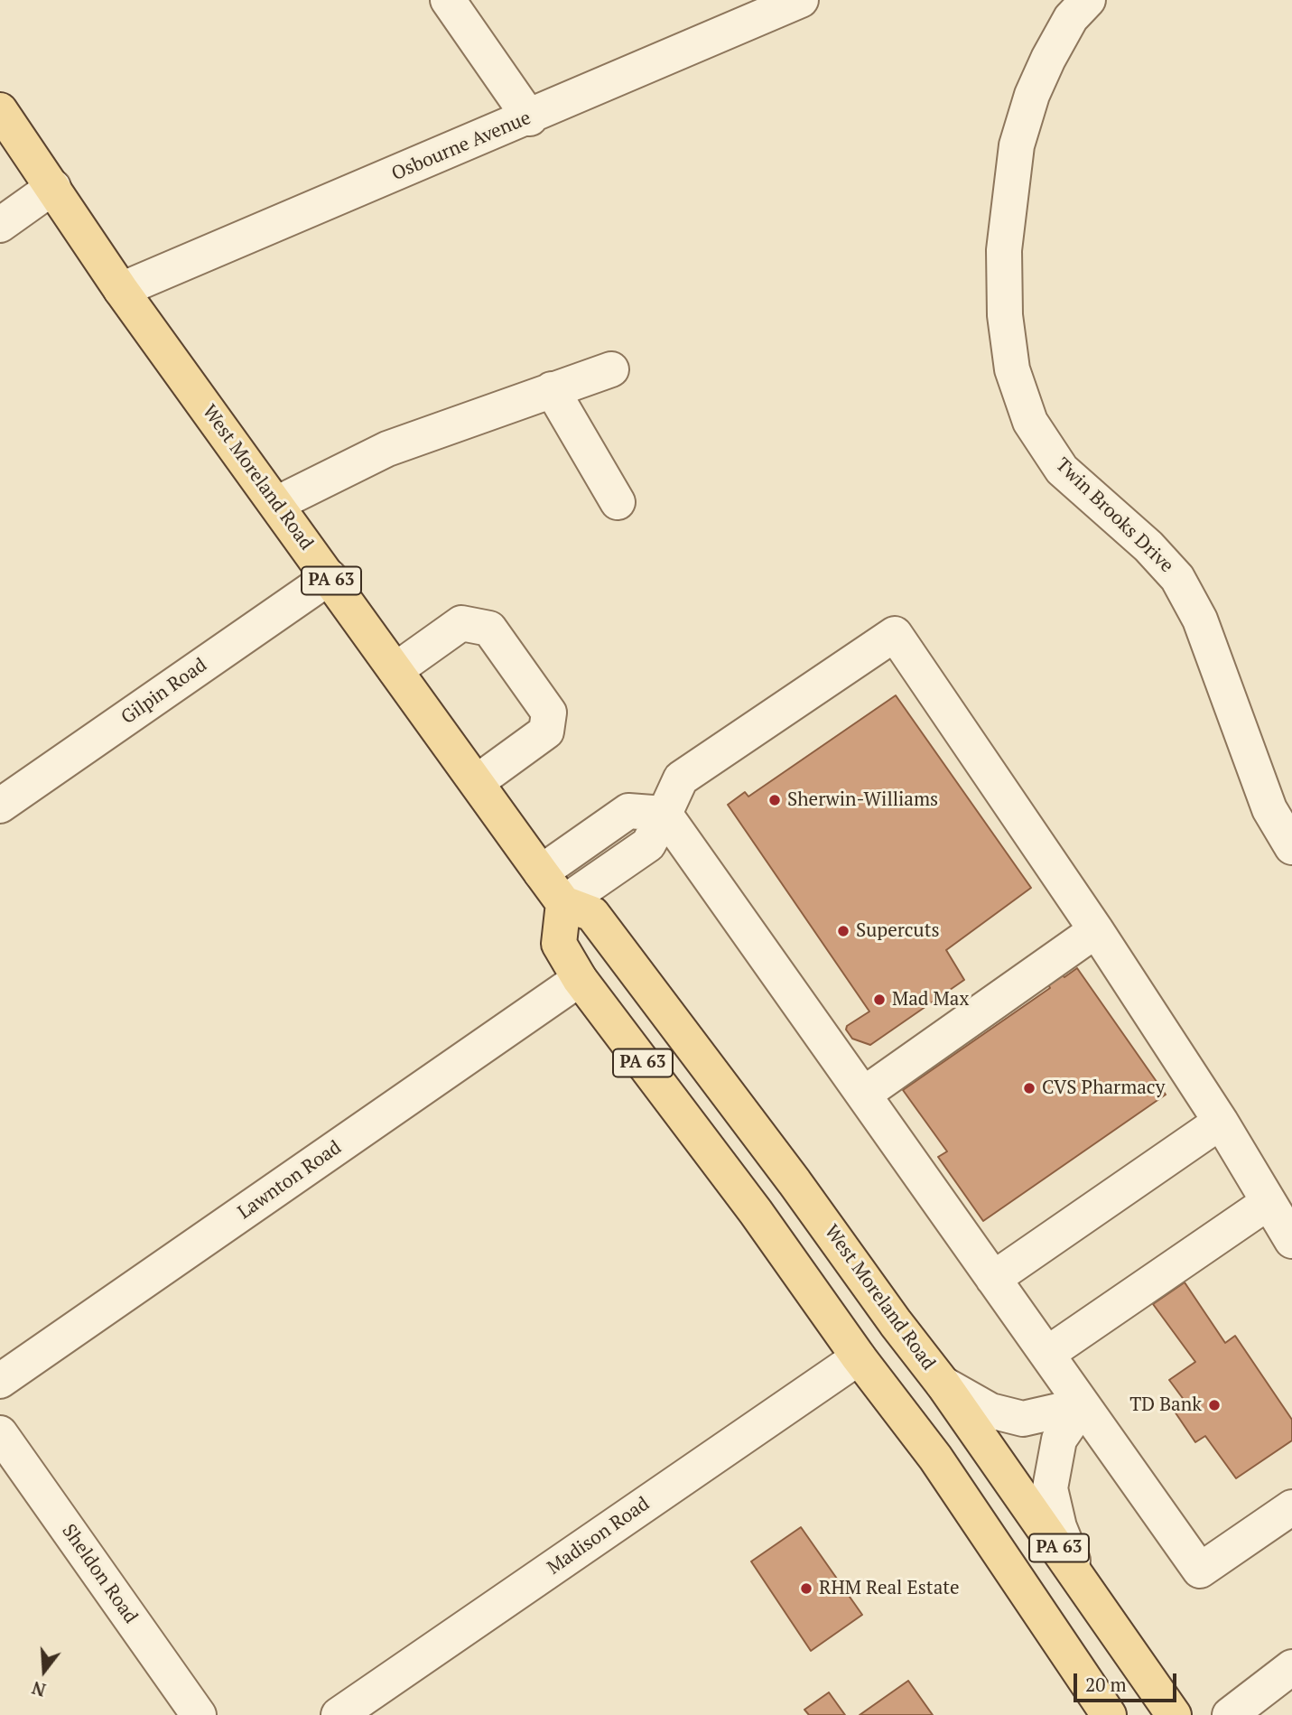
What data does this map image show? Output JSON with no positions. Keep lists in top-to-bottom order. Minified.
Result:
{"streets":{"main road":["West Moreland Road","PA 63"],"street":["Osbourne Avenue","Twin Brooks Drive","Gilpin Road","Lawnton Road","Madison Road","Sheldon Road"]},"crossings":[["Osbourne Avenue","West Moreland Road"],["West Moreland Road","PA 63"],["West Moreland Road","Gilpin Road"],["PA 63","Lawnton Road"],["PA 63","Madison Road"]],"places":["Sherwin-Williams","Supercuts","Mad Max","CVS Pharmacy","TD Bank","RHM Real Estate"],"scale_bar":"20 m","north":"bottom"}
